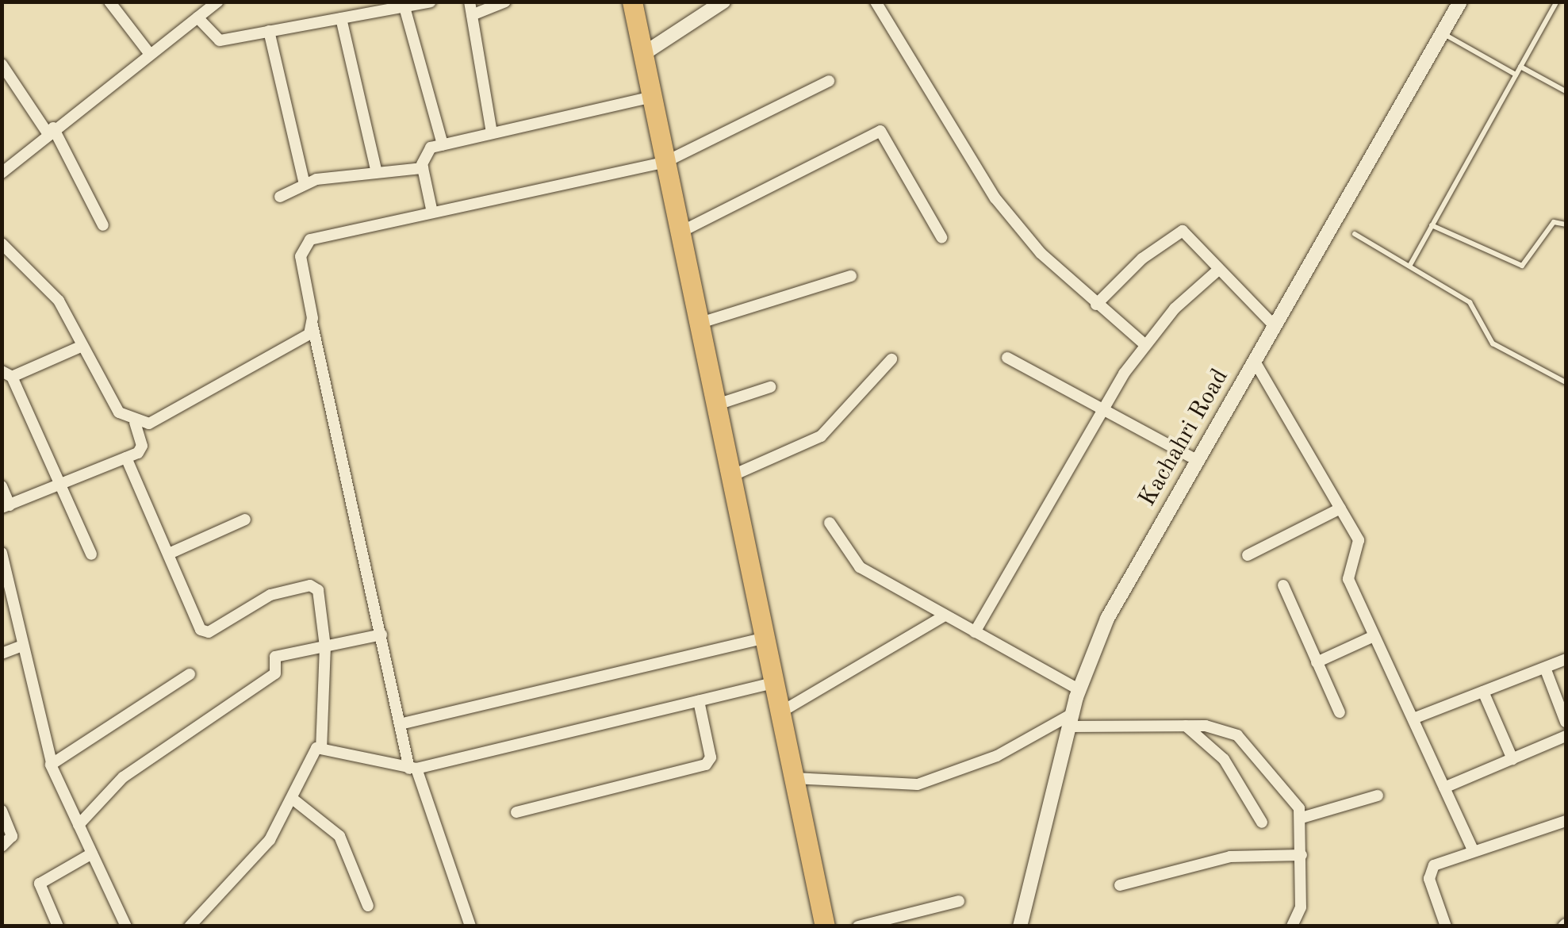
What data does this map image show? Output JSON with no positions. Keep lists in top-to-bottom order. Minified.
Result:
{"streets":{"main road":["Kachahri Road"]}}
